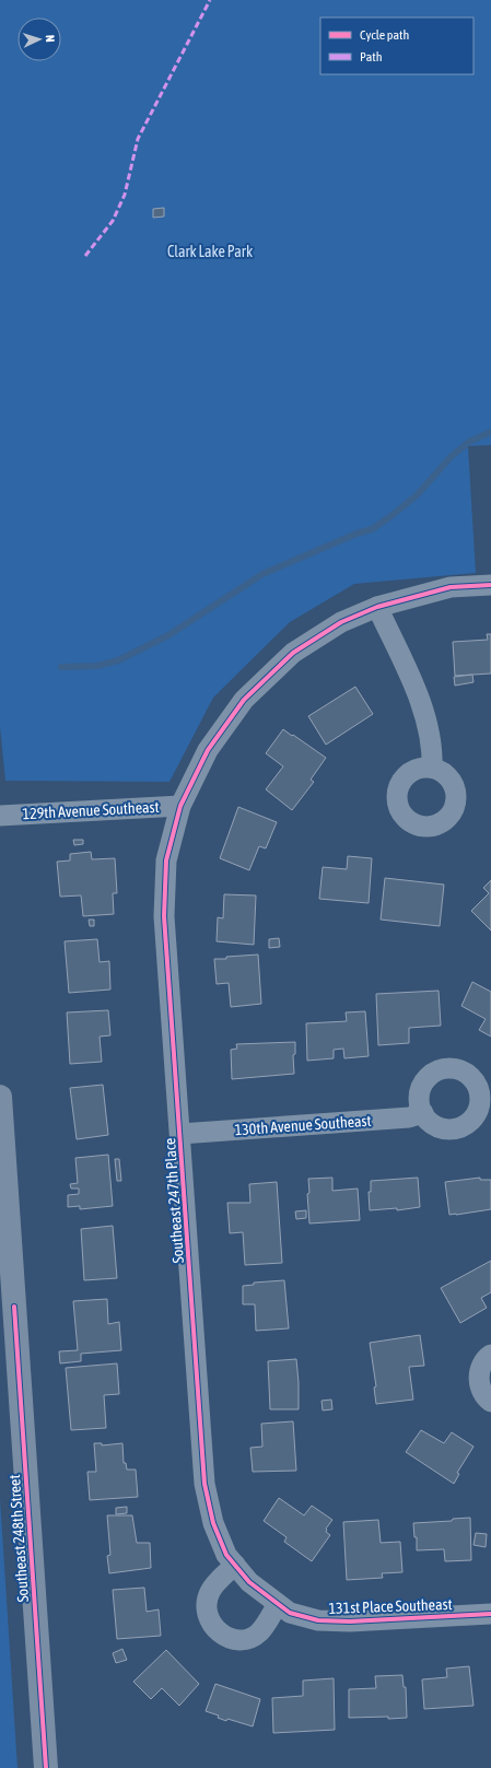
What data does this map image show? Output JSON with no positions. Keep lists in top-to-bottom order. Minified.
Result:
{"streets":{"street":["129th Avenue Southeast","130th Avenue Southeast","Southeast 247th Place","Southeast 248th Street","131st Place Southeast"]},"crossings":[["129th Avenue Southeast","Southeast 247th Place"],["130th Avenue Southeast","Southeast 247th Place"],["Southeast 247th Place","131st Place Southeast"]],"parks":["Clark Lake Park"],"legend":["Cycle path","Path"],"north":"right"}
